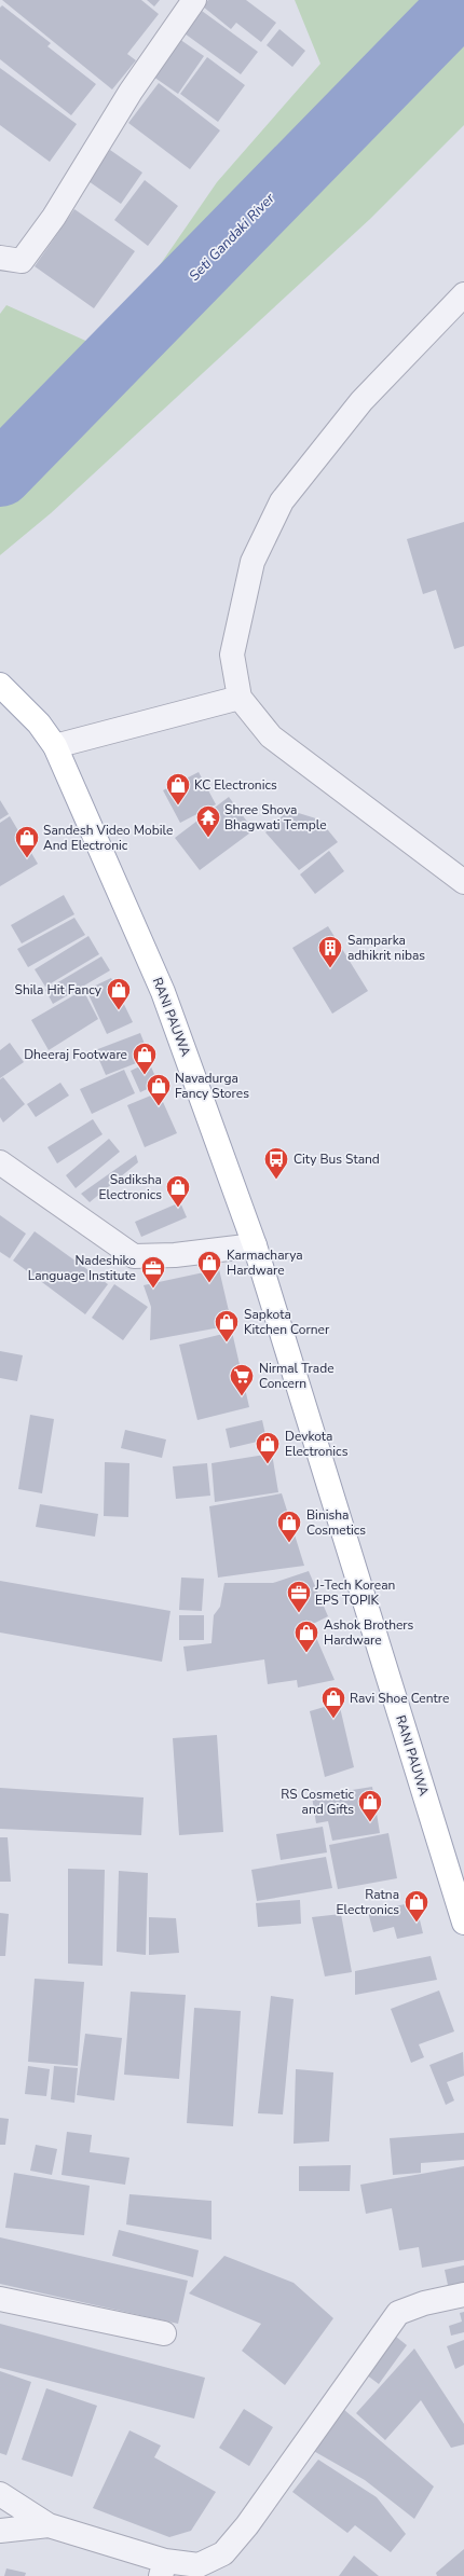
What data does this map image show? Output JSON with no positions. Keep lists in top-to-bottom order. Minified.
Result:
{"streets":{"main road":["RANI PAUWA"]},"water":["Seti Gandaki River"],"places":{"shop":["KC Electronics","Sandesh Video Mobile And Electronic","Shila Hit Fancy","Dheeraj Footware","Navadurga Fancy Stores","Sadiksha Electronics","Karmacharya Hardware","Sapkota Kitchen Corner","Devkota Electronics","Binisha Cosmetics","Ashok Brothers Hardware","Ravi Shoe Centre","RS Cosmetic and Gifts","Ratna Electronics"],"temple":["Shree Shova Bhagwati Temple"],"building":["Samparka adhikrit nibas"],"bus stop":["City Bus Stand"],"office":["Nadeshiko Language Institute","J-Tech Korean EPS TOPIK"],"supermarket":["Nirmal Trade Concern"]}}
